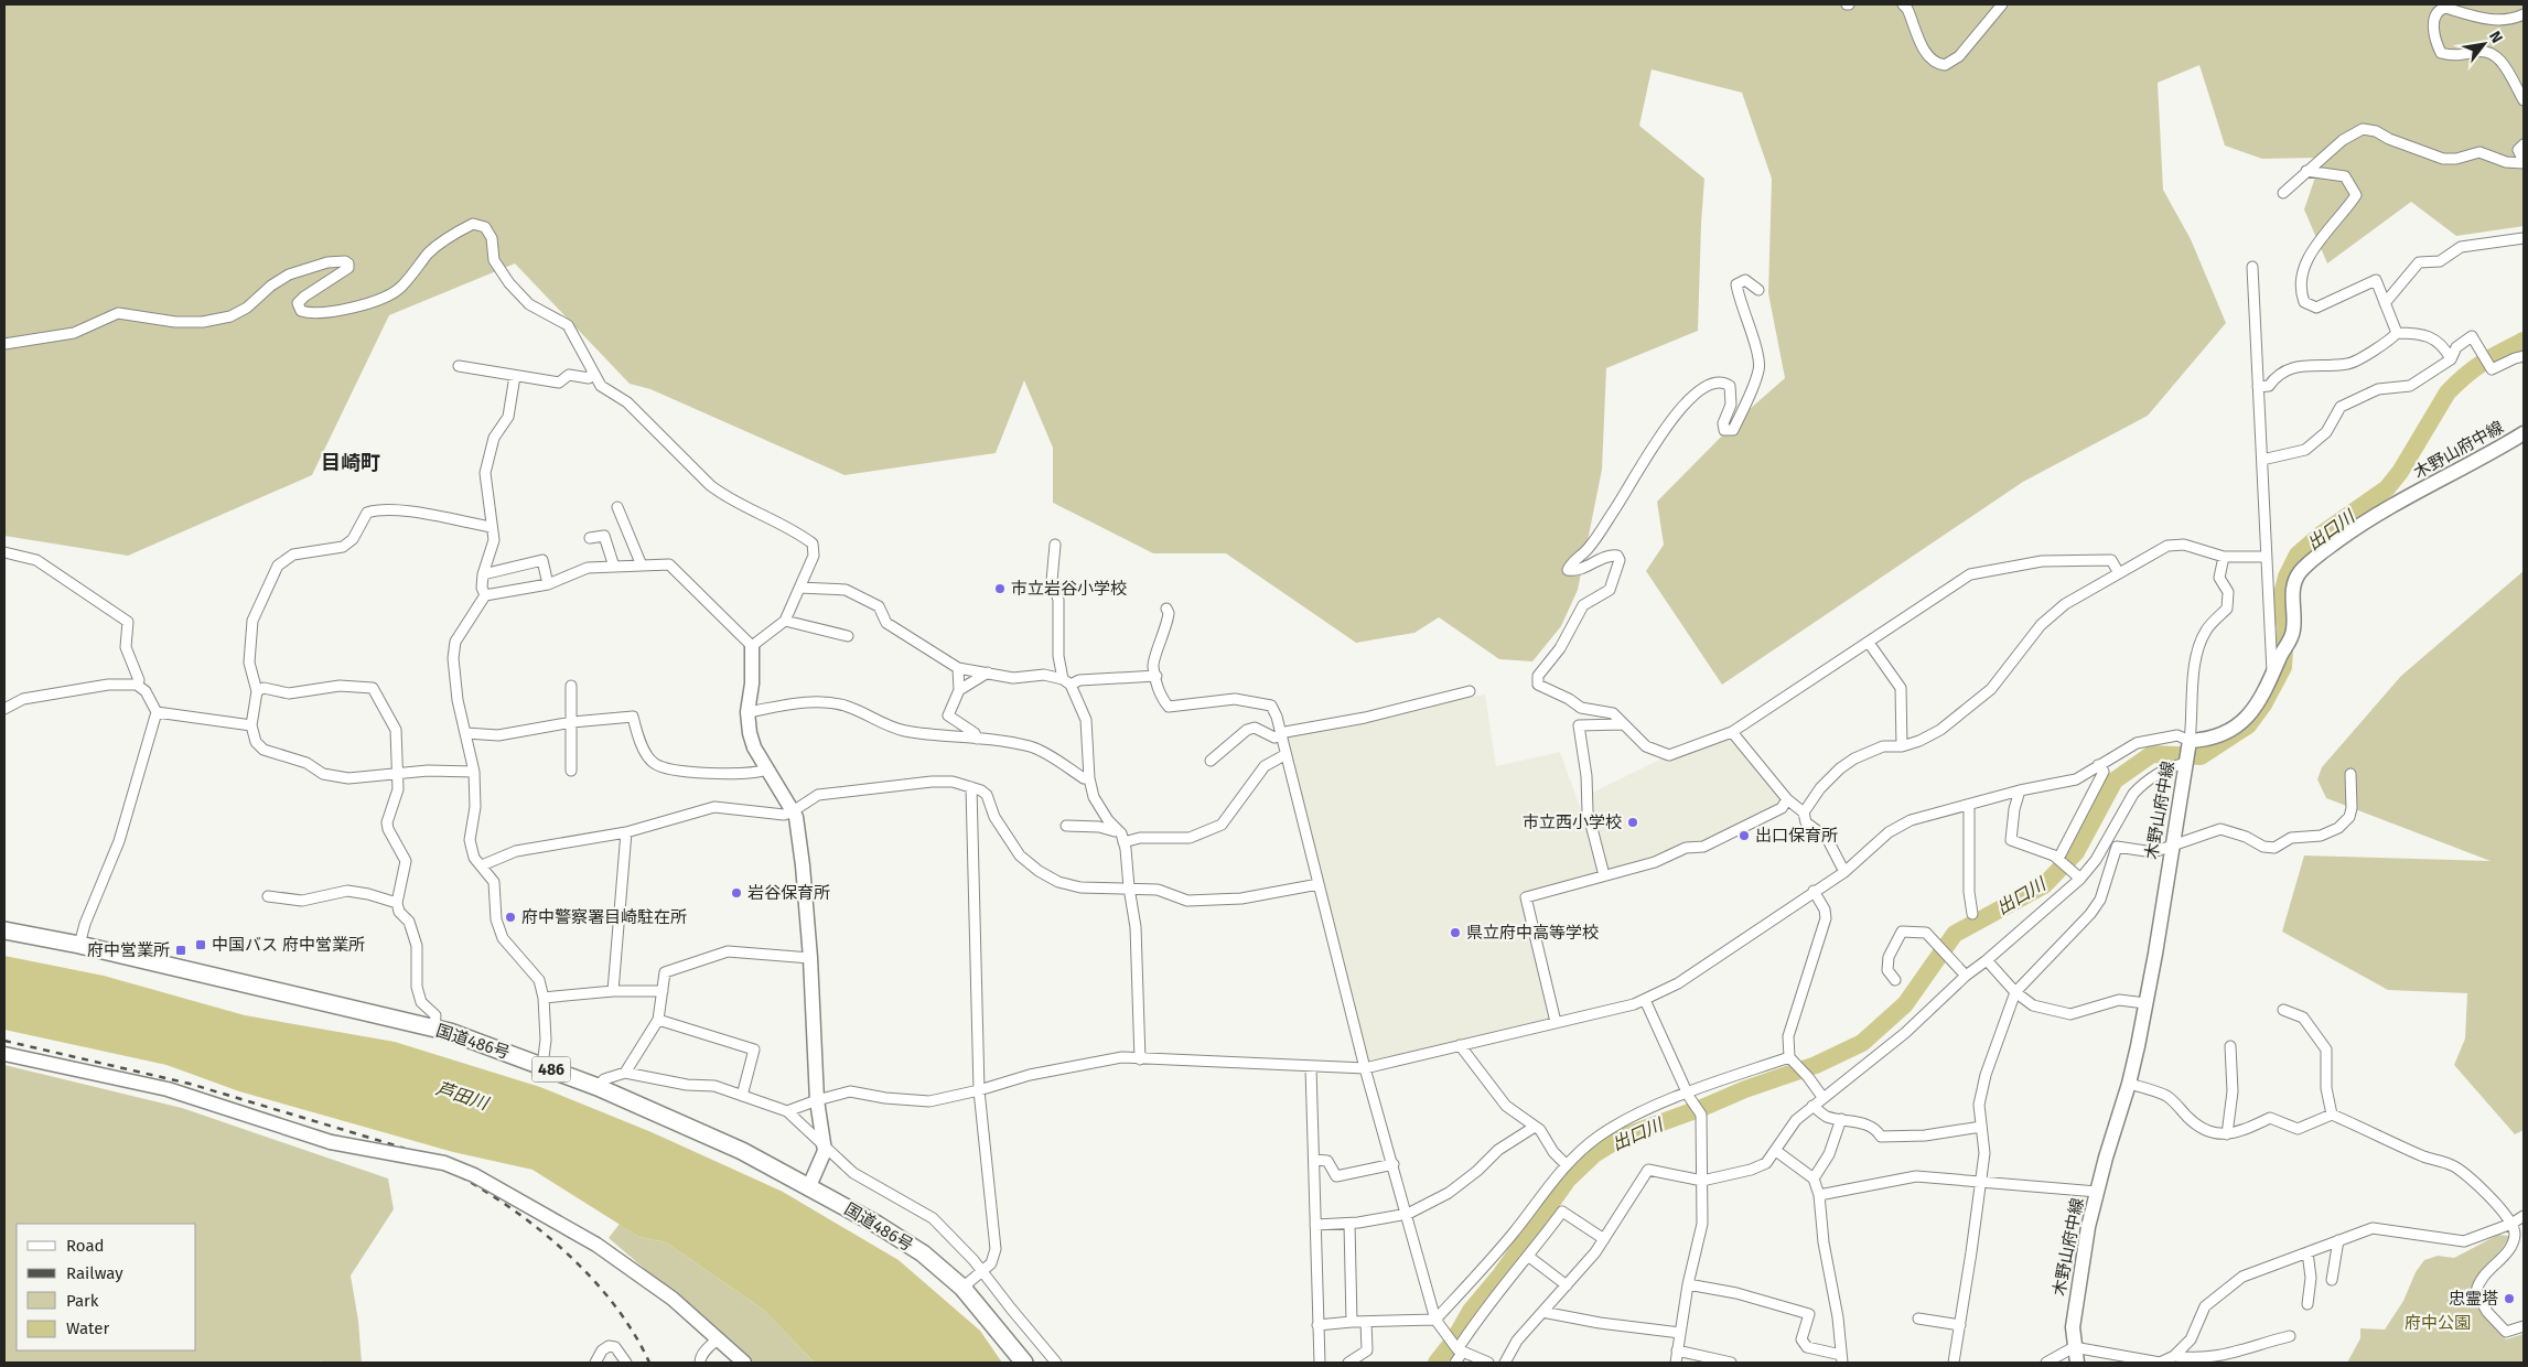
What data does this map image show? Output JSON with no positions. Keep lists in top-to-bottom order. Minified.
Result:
{"streets":{"highway":["国道486号","486"],"street":["木野山府中線"]},"districts":["目崎町"],"water":["出口川","芦田川"],"parks":["府中公園"],"places":{"other":["市立岩谷小学校","市立西小学校","出口保育所","岩谷保育所","府中警察署目崎駐在所","県立府中高等学校","忠霊塔"],"transit":["中国バス 府中営業所","府中営業所"]},"legend":["Road","Railway","Park","Water"],"north":"top right"}
